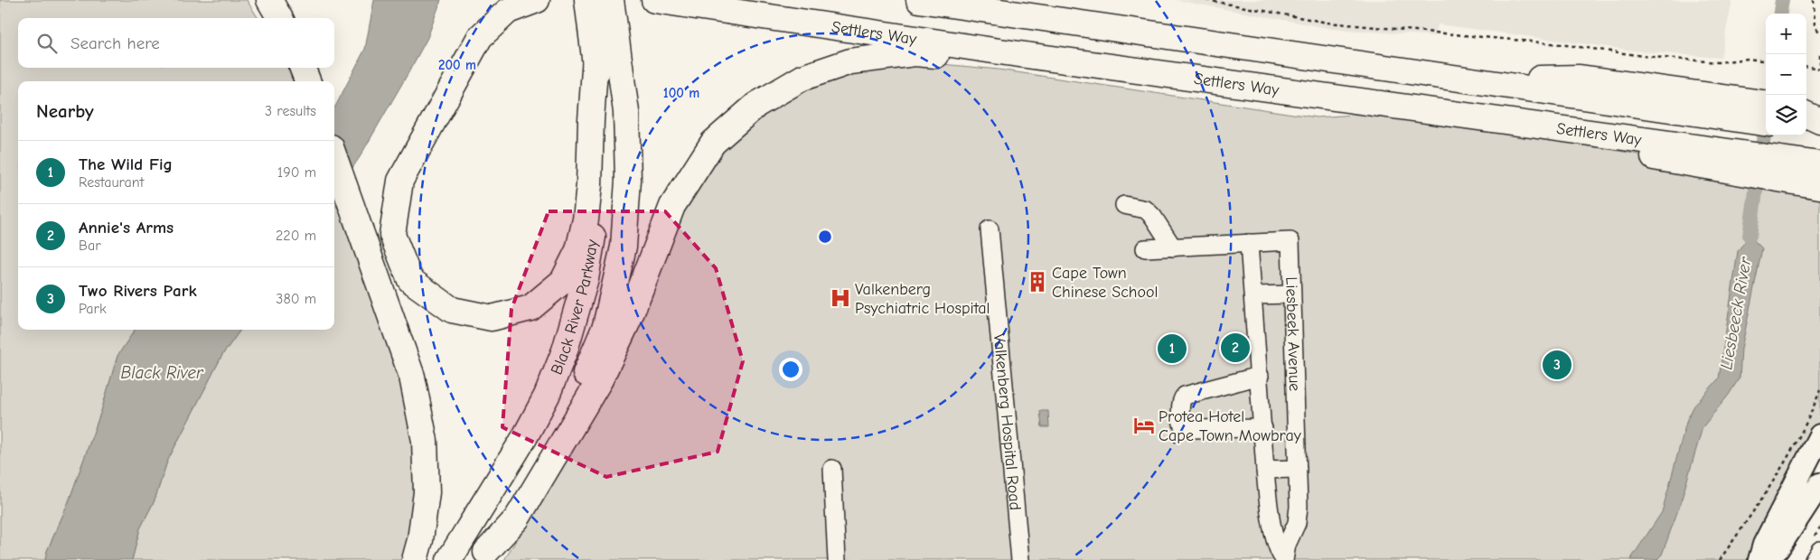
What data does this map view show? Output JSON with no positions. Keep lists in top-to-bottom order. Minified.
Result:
{"streets":{"highway":["Settlers Way","Black River Parkway"],"lane":["Liesbeek Avenue","Valkenberg Hospital Road"]},"water":["Liesbeeck River","Black River"],"places":{"building":["Cape Town Chinese School"],"hospital":["Valkenberg Psychiatric Hospital"],"hotel":["Protea Hotel Cape Town Mowbray"]},"page":{"map_buttons":["+","−"],"search":"Search here","heading":["Nearby","3 results"],"list":[{"mark":"1","name":"The Wild Fig","note":"Restaurant","value":"190 m"},{"mark":"2","name":"Annie's Arms","note":"Bar","value":"220 m"},{"mark":"3","name":"Two Rivers Park","note":"Park","value":"380 m"}],"pins":["2","1","3"]},"rings":["200 m","100 m"]}
